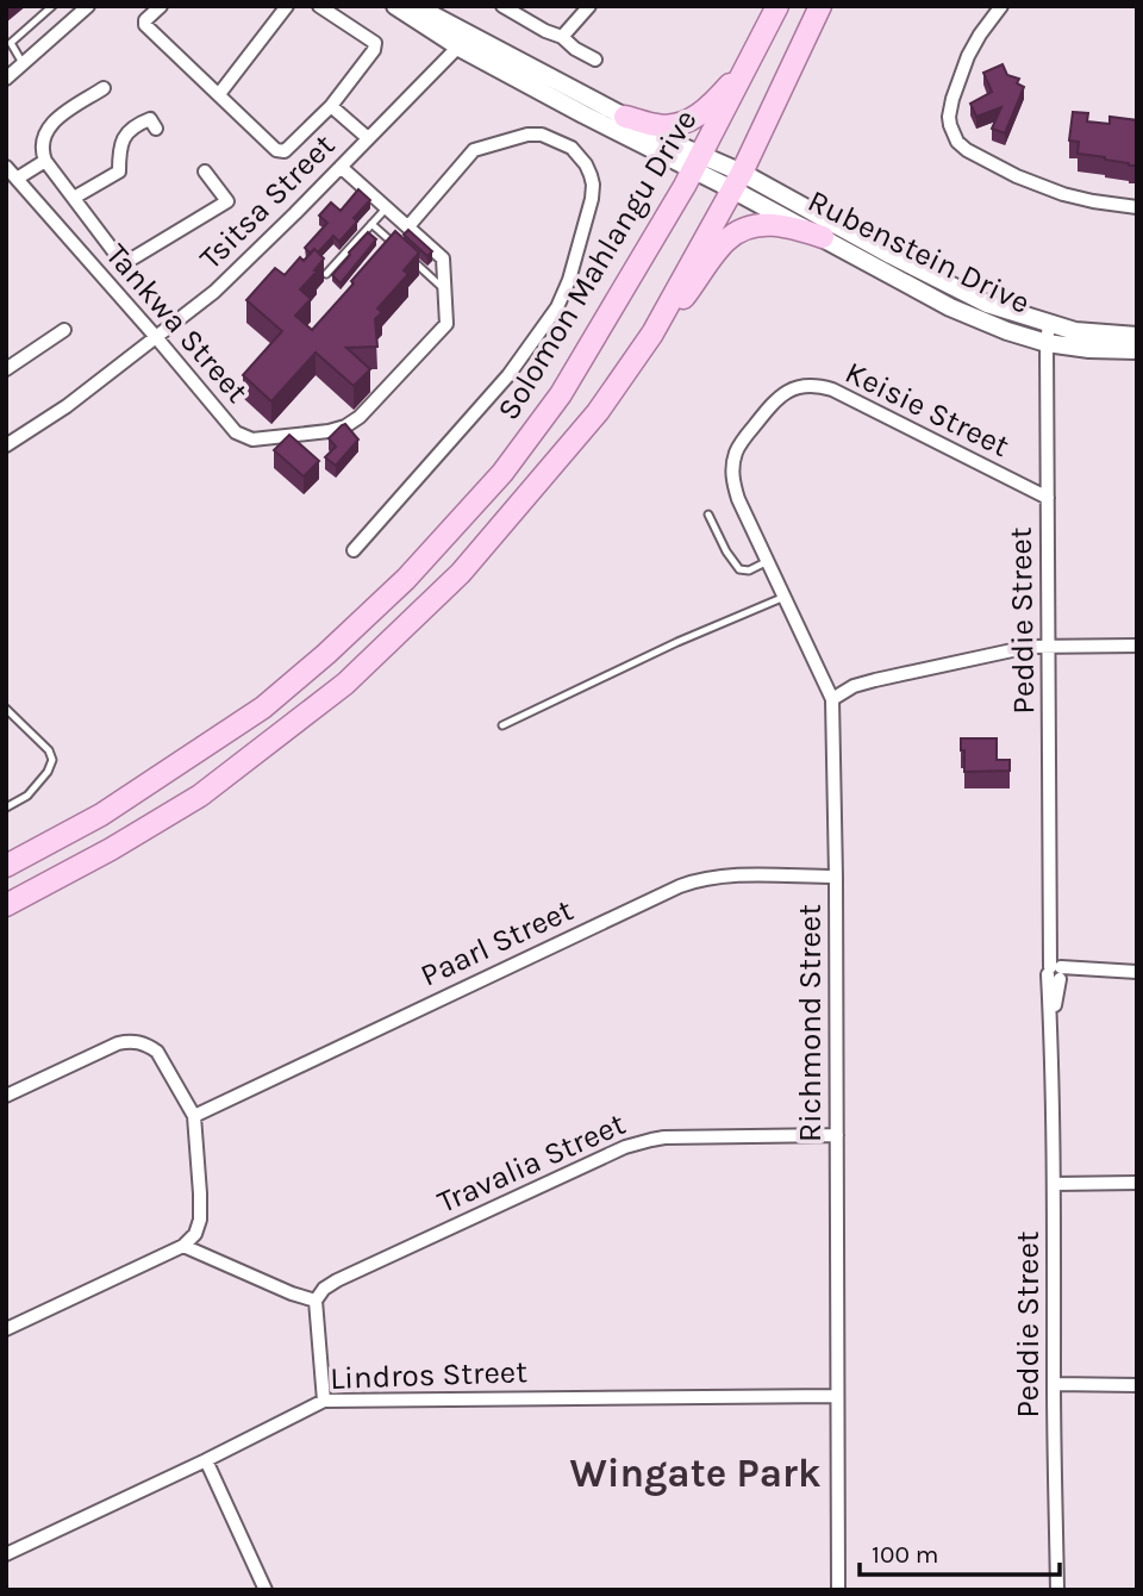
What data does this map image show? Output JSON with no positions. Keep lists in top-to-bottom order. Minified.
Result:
{"streets":{"main road":["Solomon Mahlangu Drive"],"street":["Tsitsa Street","Rubenstein Drive","Tankwa Street","Keisie Street","Peddie Street","Paarl Street","Richmond Street","Travalia Street","Lindros Street"]},"crossings":[["Tsitsa Street","Tankwa Street"],["Rubenstein Drive","Peddie Street"],["Keisie Street","Peddie Street"],["Keisie Street","Richmond Street"],["Paarl Street","Richmond Street"],["Richmond Street","Travalia Street"],["Richmond Street","Lindros Street"]],"districts":["Wingate Park"],"scale_bar":"100 m"}
